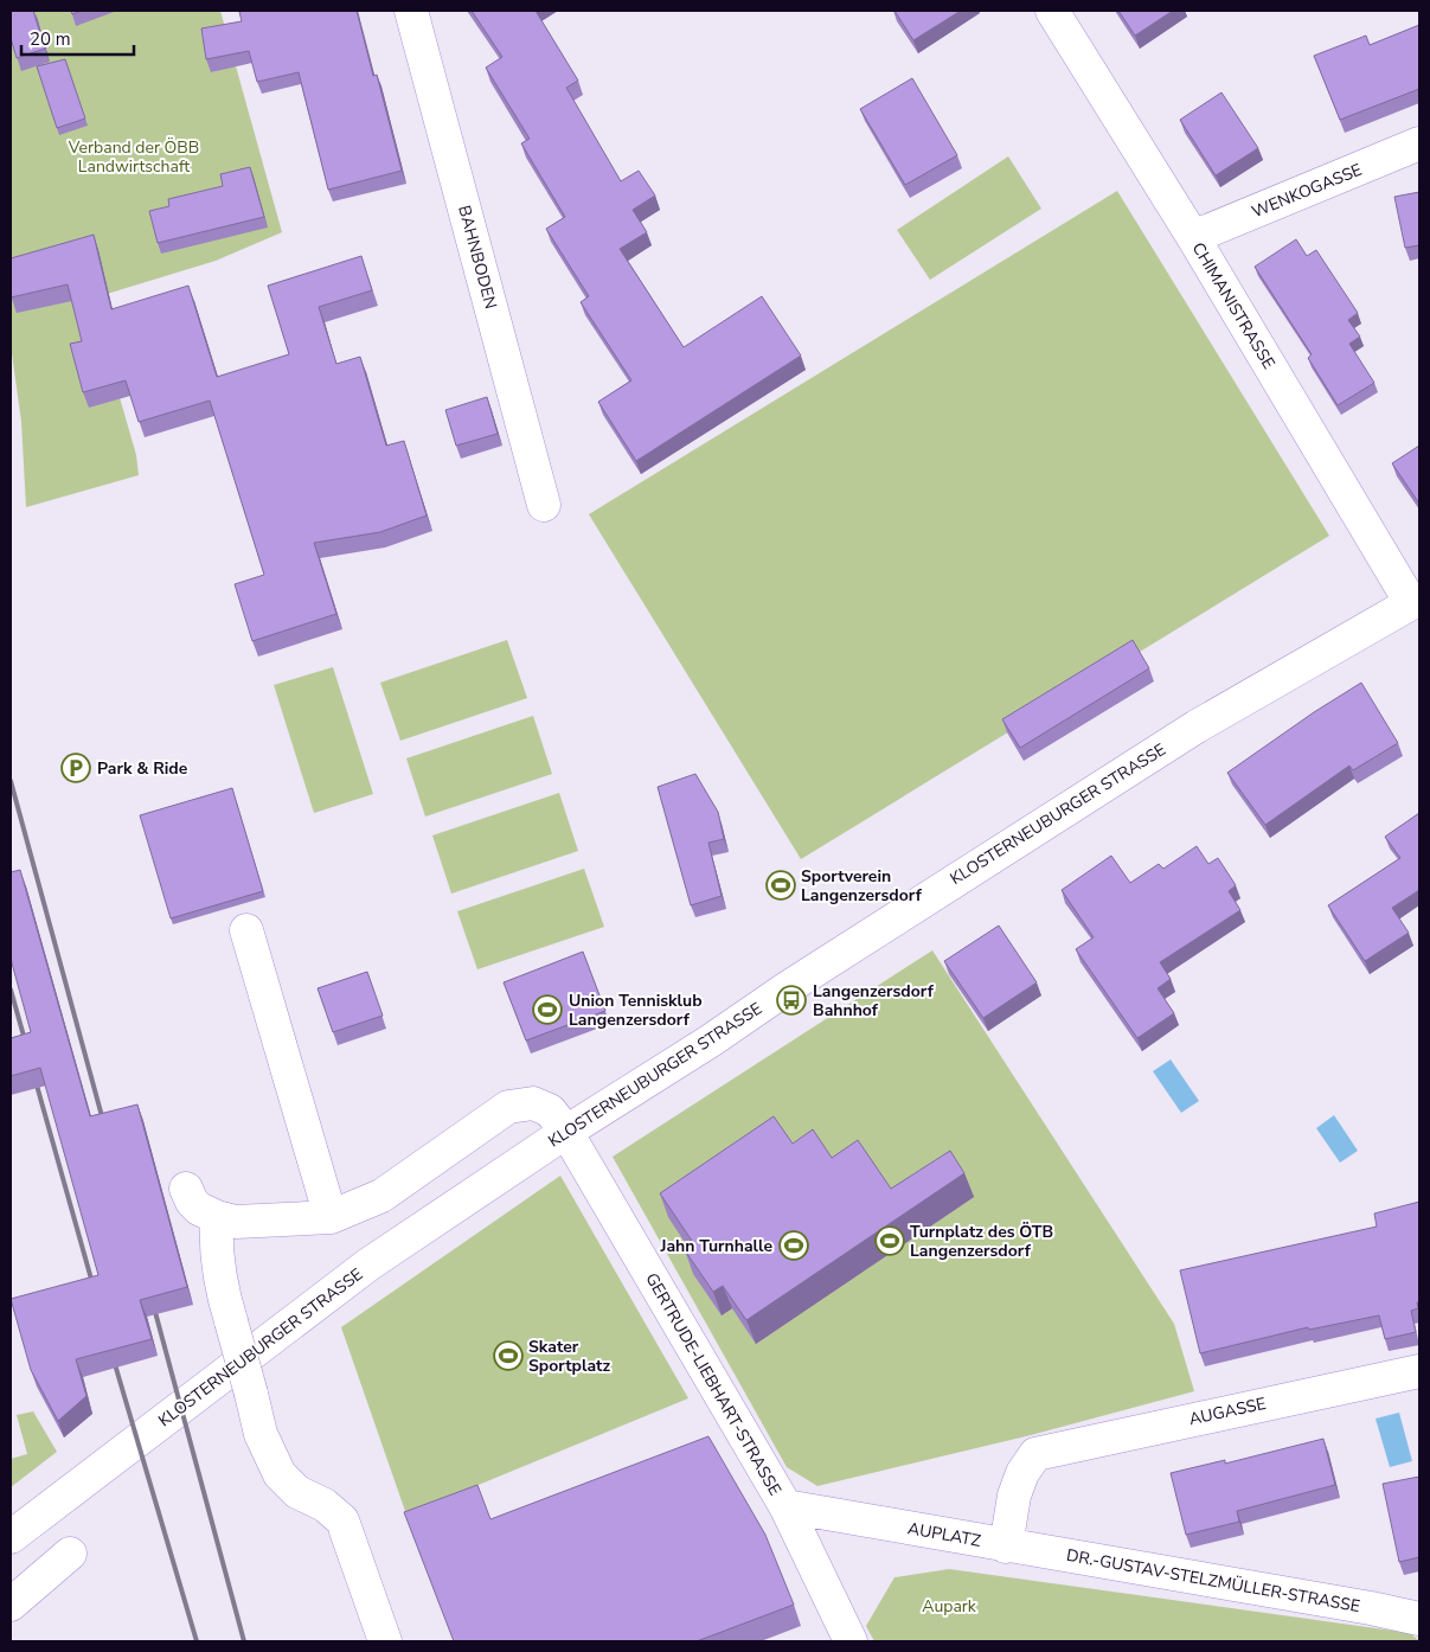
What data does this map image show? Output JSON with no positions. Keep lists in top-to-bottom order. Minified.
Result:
{"streets":{"street":["WENKOGASSE","BAHNBODEN","CHIMANISTRASSE","KLOSTERNEUBURGER STRASSE","GERTRUDE-LIEBHART-STRASSE","AUGASSE","AUPLATZ","DR.-GUSTAV-STELZMÜLLER-STRASSE"]},"crossings":[["WENKOGASSE","CHIMANISTRASSE"],["CHIMANISTRASSE","KLOSTERNEUBURGER STRASSE"],["KLOSTERNEUBURGER STRASSE","GERTRUDE-LIEBHART-STRASSE"],["GERTRUDE-LIEBHART-STRASSE","AUPLATZ"],["AUGASSE","AUPLATZ"],["AUGASSE","DR.-GUSTAV-STELZMÜLLER-STRASSE"],["AUPLATZ","DR.-GUSTAV-STELZMÜLLER-STRASSE"]],"parks":["Verband der ÖBB Landwirtschaft","Aupark"],"places":{"parking":["Park & Ride"],"sports":["Sportverein Langenzersdorf","Union Tennisklub Langenzersdorf","Turnplatz des ÖTB Langenzersdorf","Jahn Turnhalle","Skater Sportplatz"],"bus stop":["Langenzersdorf Bahnhof"]},"scale_bar":"20 m"}
